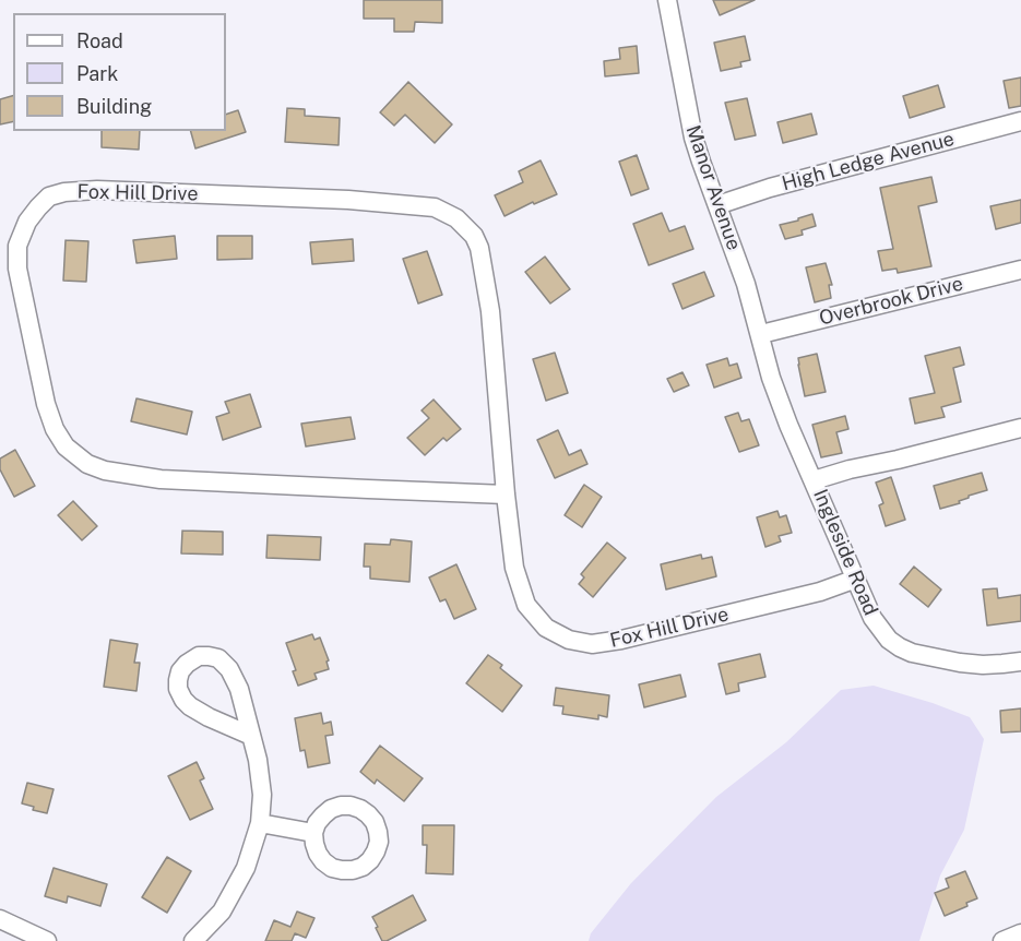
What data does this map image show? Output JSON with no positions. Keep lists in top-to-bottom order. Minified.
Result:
{"streets":{"street":["High Ledge Avenue","Manor Avenue","Fox Hill Drive","Overbrook Drive","Ingleside Road"]},"crossings":[["High Ledge Avenue","Manor Avenue"],["Manor Avenue","Overbrook Drive"],["Manor Avenue","Ingleside Road"],["Fox Hill Drive","Ingleside Road"],["Overbrook Drive","Ingleside Road"]],"legend":["Road","Park","Building"]}
